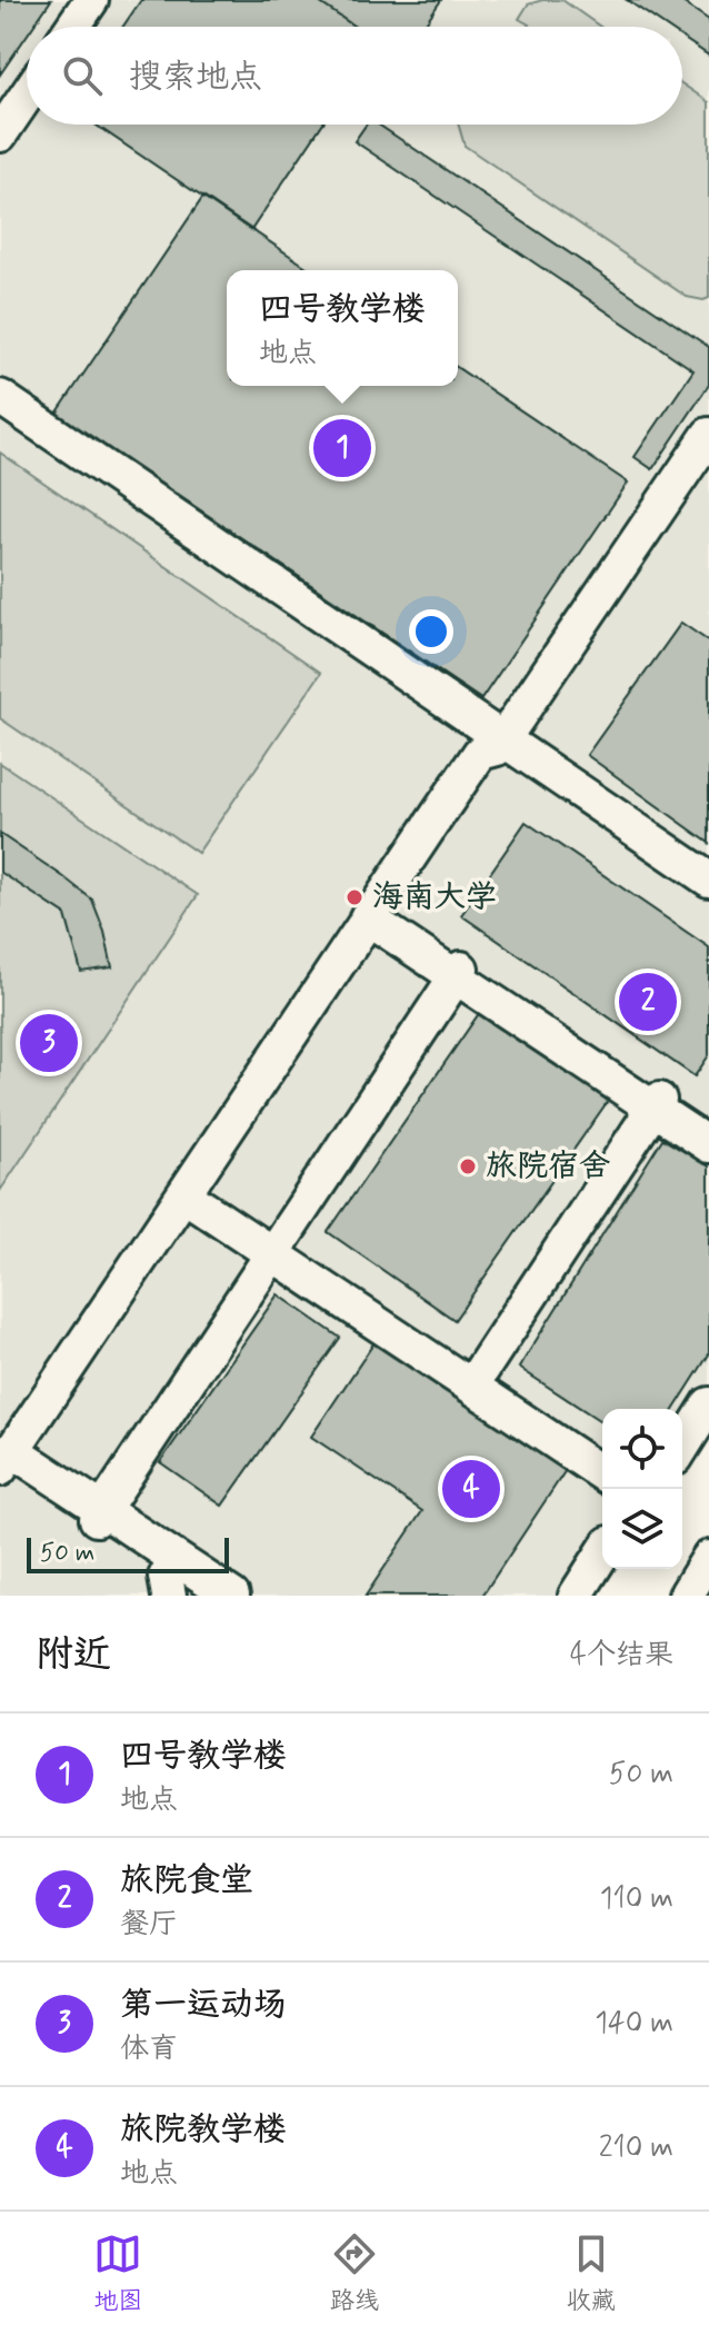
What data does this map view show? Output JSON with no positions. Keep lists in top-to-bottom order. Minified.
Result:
{"places":["海南大学","旅院宿舍"],"scale_bar":"50 m","page":{"search":"搜索地点","popup":["四号教学楼","地点"],"pins":["1","2","3","4"],"scale":"50 m","heading":["附近","4个结果"],"list":[{"mark":"1","name":"四号教学楼","note":"地点","value":"50 m"},{"mark":"2","name":"旅院食堂","note":"餐厅","value":"110 m"},{"mark":"3","name":"第一运动场","note":"体育","value":"140 m"},{"mark":"4","name":"旅院教学楼","note":"地点","value":"210 m"}],"nav":["地图","路线","收藏"]}}
